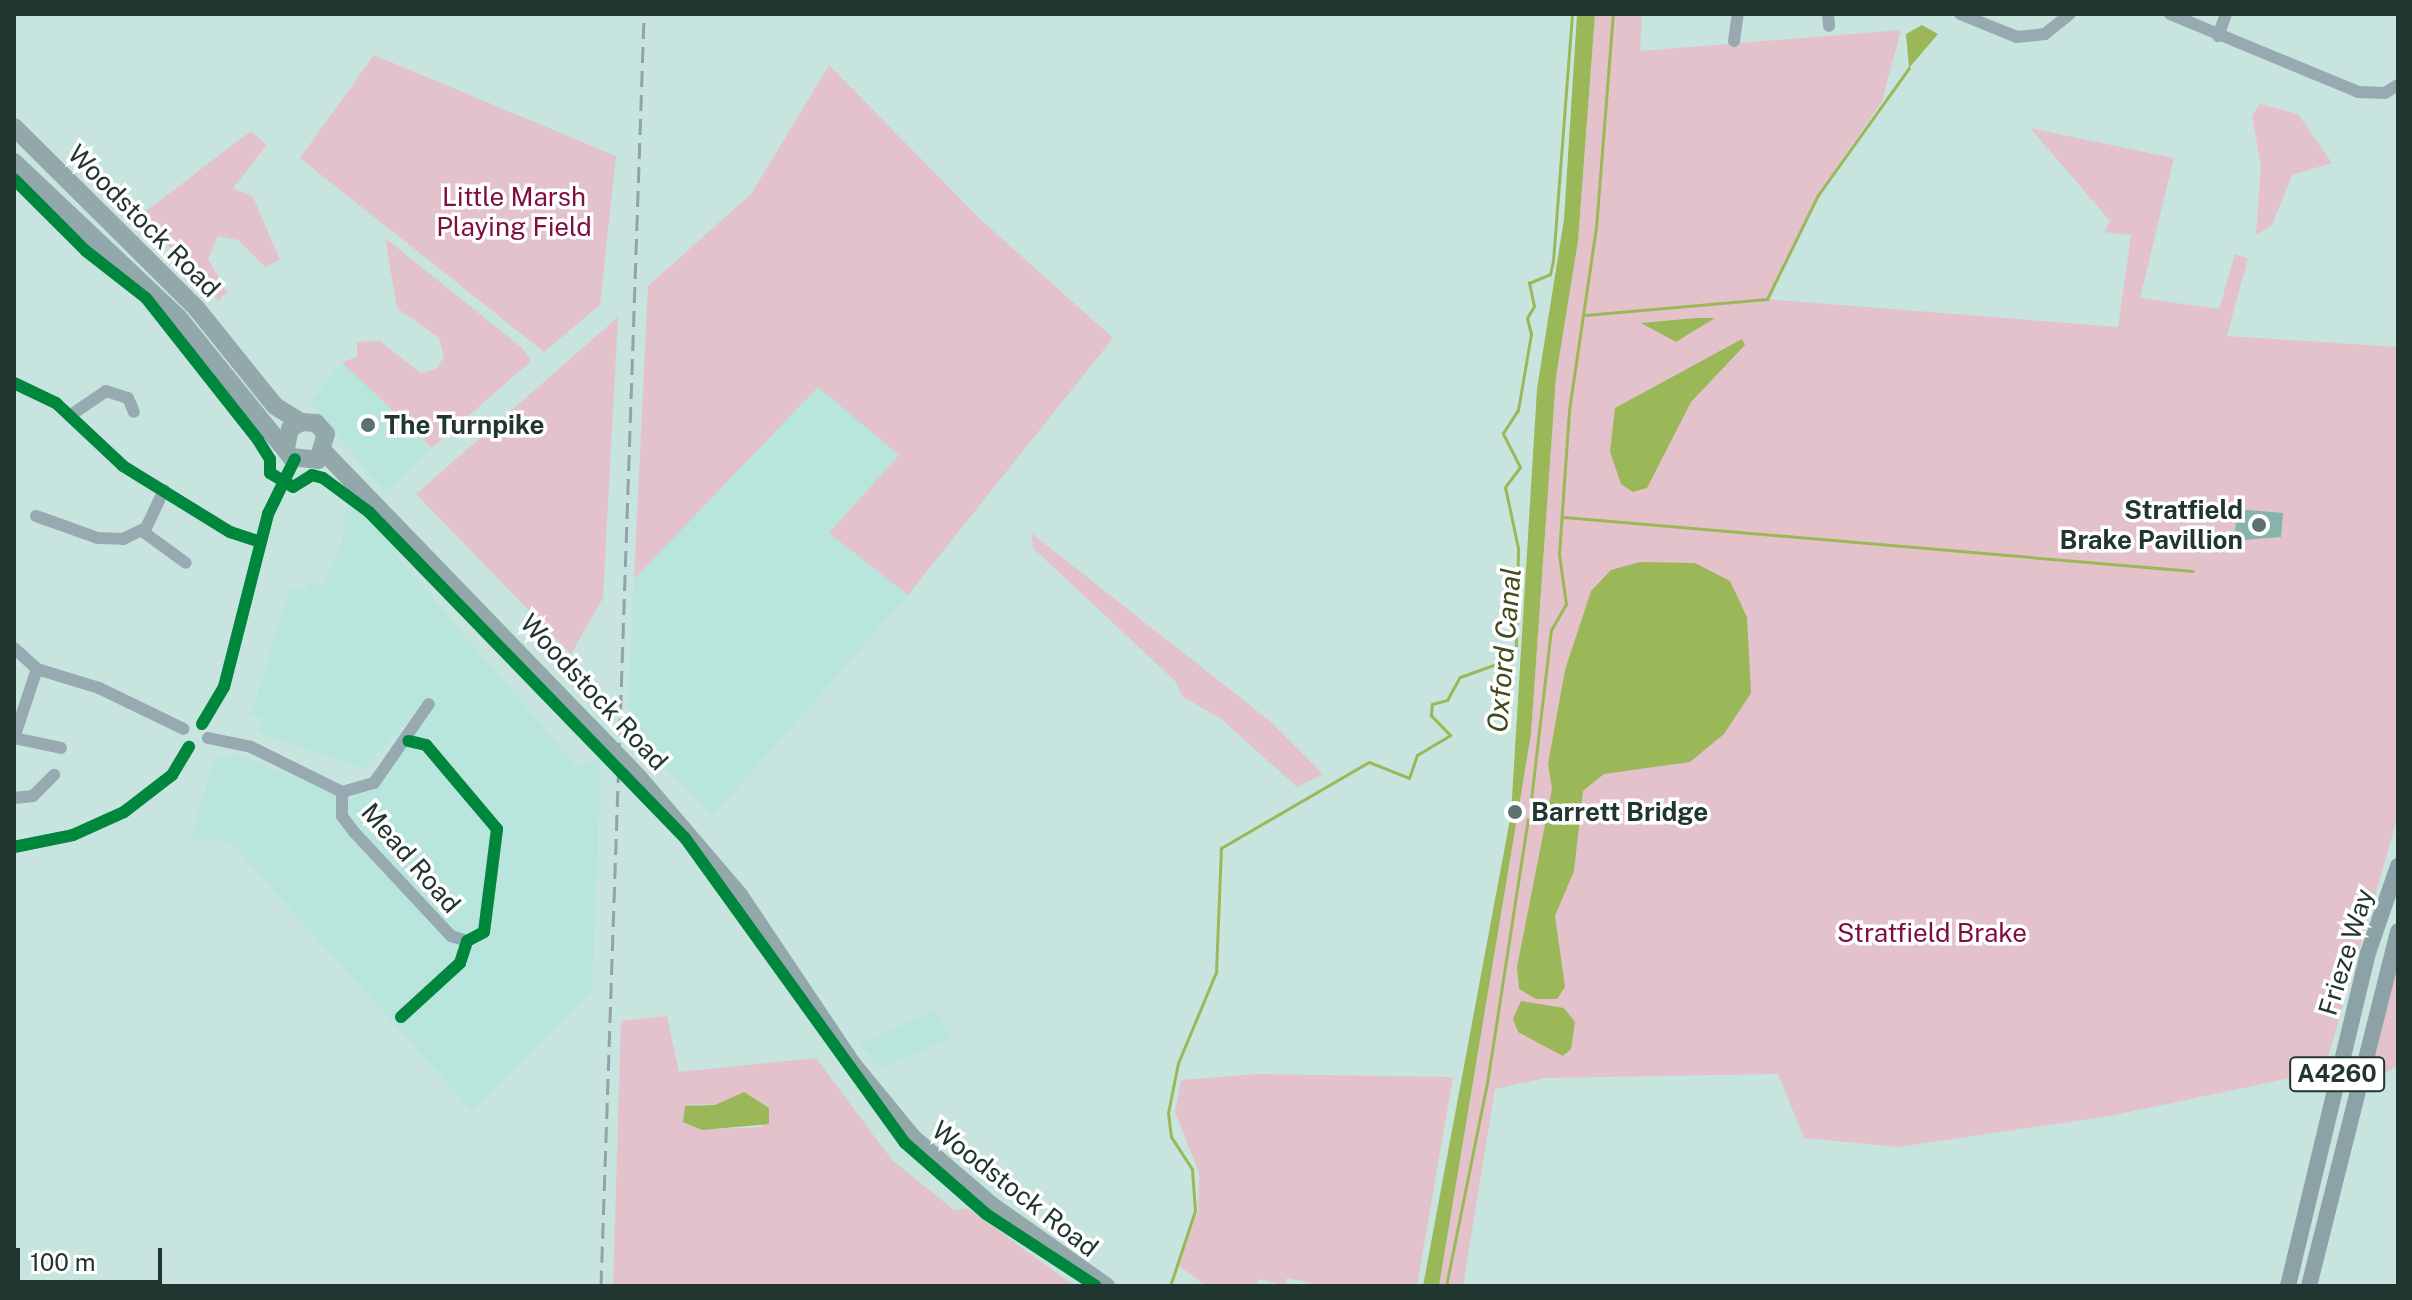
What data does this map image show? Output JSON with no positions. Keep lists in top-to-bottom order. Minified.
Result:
{"streets":{"highway":["Woodstock Road"],"main road":["Frieze Way","A4260"],"street":["Mead Road"]},"water":["Oxford Canal"],"parks":["Little Marsh Playing Field","Stratfield Brake"],"places":["The Turnpike","Stratfield Brake Pavillion","Barrett Bridge"],"scale_bar":"100 m"}
